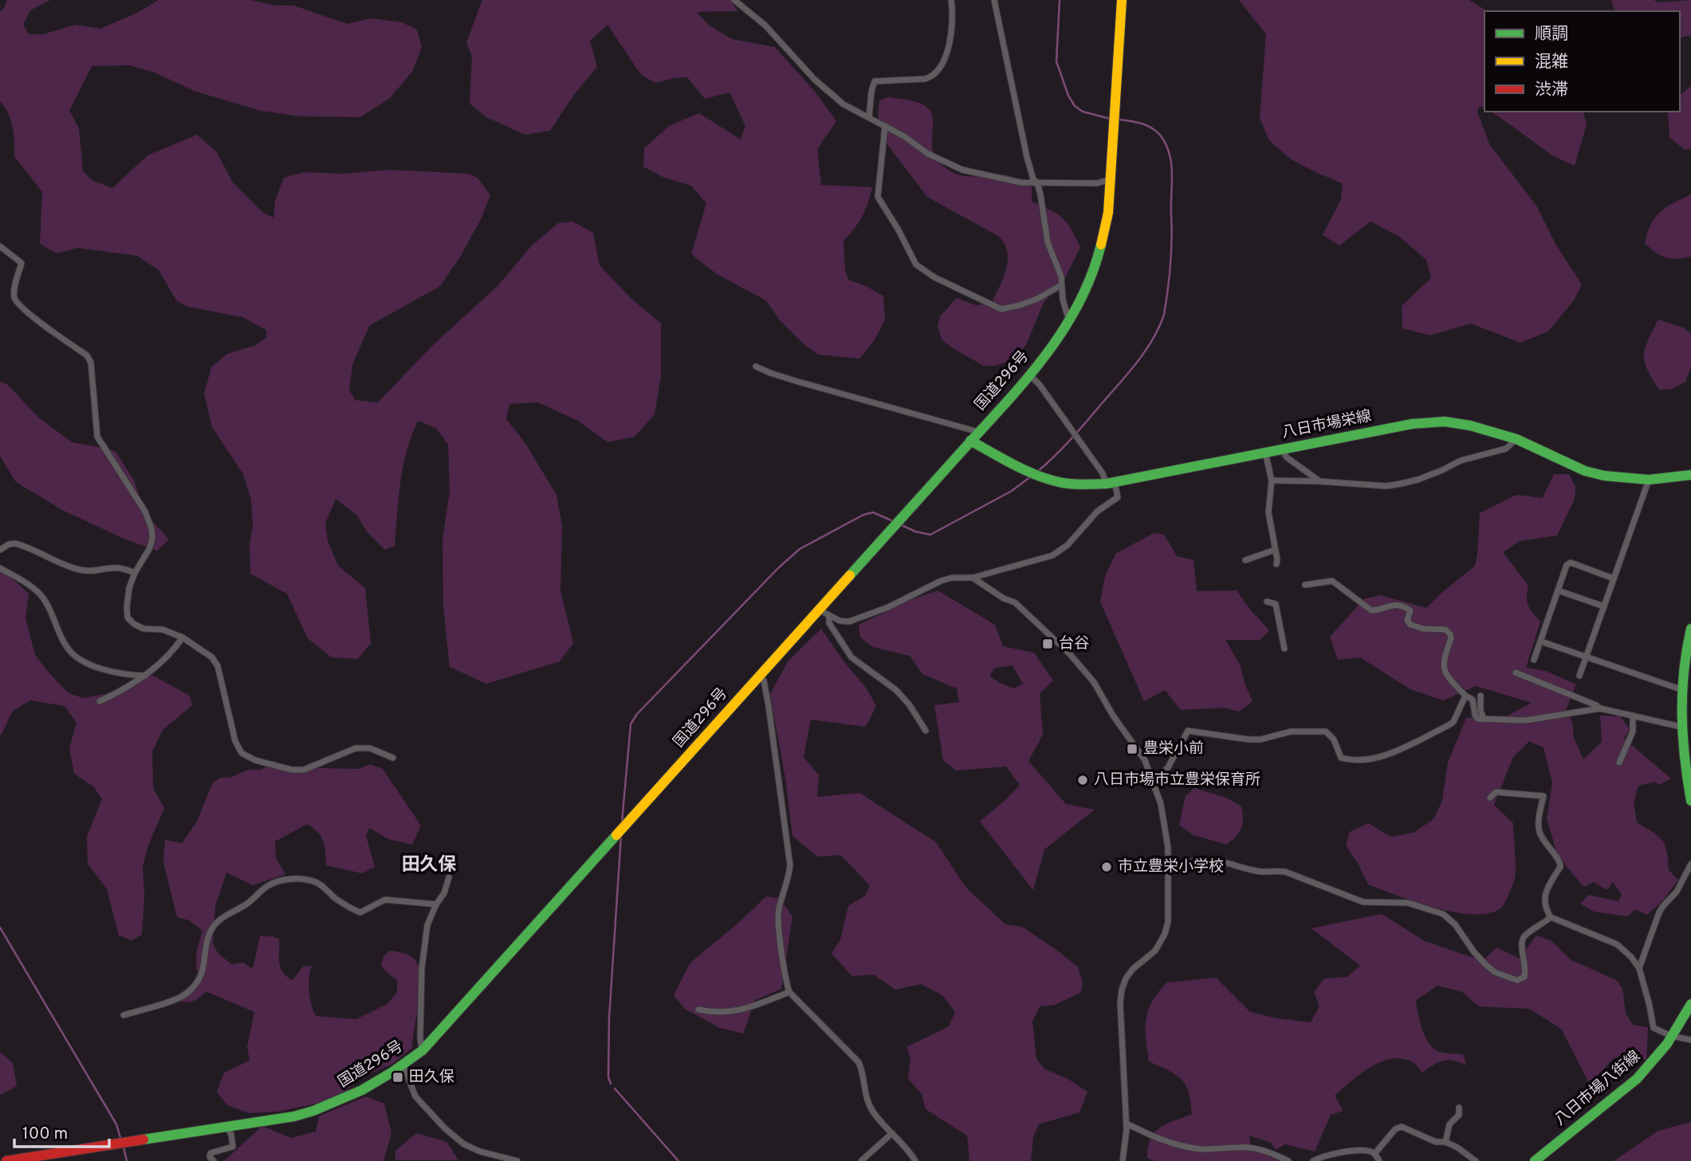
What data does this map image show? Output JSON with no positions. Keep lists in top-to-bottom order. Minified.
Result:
{"streets":{"main road":["国道296号","八日市場栄線","八日市場八街線"]},"crossings":[["国道296号","八日市場栄線"]],"districts":["田久保"],"places":{"transit":["台谷","豊栄小前","田久保"],"other":["八日市場市立豊栄保育所","市立豊栄小学校"]},"legend":["順調","混雑","渋滞"],"scale_bar":"100 m"}
